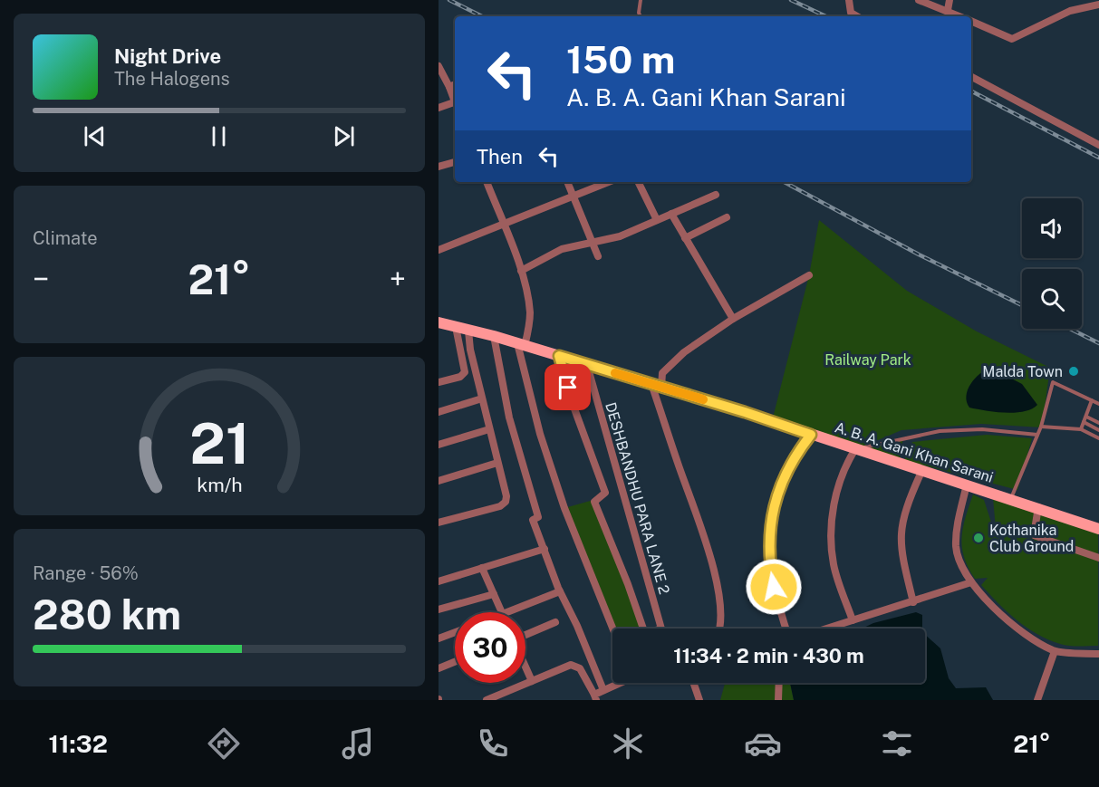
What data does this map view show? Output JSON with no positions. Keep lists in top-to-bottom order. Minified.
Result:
{"streets":{"main road":["A. B. A. Gani Khan Sarani"],"street":["DESHBANDHU PARA LANE 2"]},"crossings":[["A. B. A. Gani Khan Sarani","DESHBANDHU PARA LANE 2"]],"parks":["Railway Park"],"places":["Malda Town","Kothanika Club Ground"],"page":{"turn":["150 m","A. B. A. Gani Khan Sarani"],"song":["Night Drive","The Halogens"],"then":"Then","tile":["Climate",["Range · 56%","280 km"]],"heat":["−","21°","+"],"limit":"30","trip":"11:34 · 2 min · 430 m","tabs":["11:32","21°"],"gauge":["21","km/h"]}}
